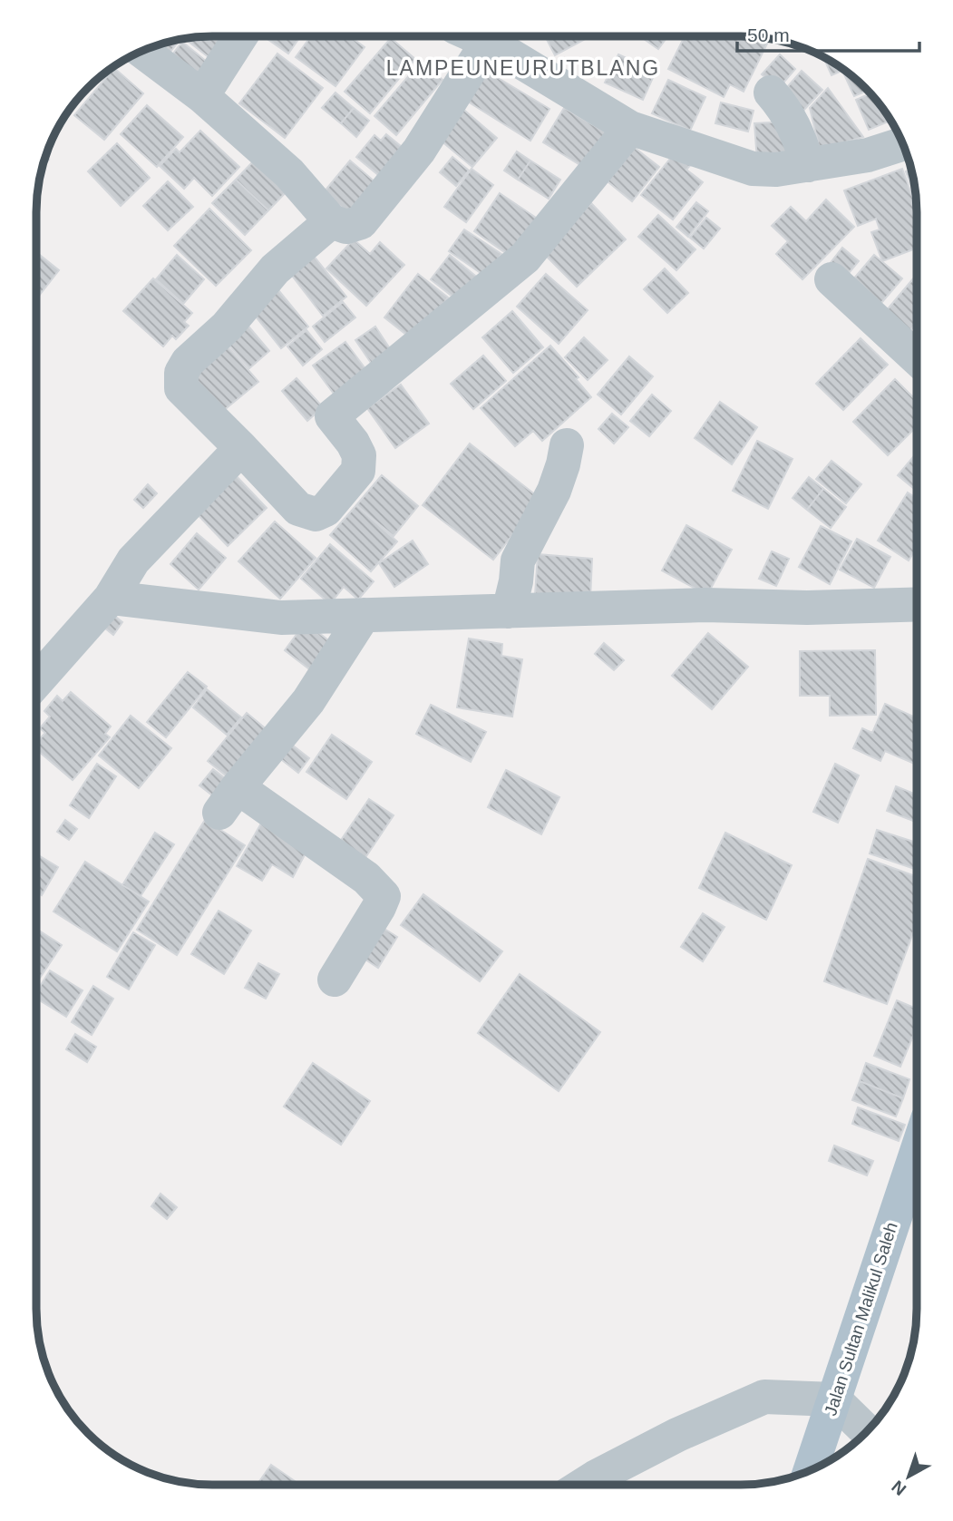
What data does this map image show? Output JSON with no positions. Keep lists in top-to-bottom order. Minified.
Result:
{"streets":{"main road":["Jalan Sultan Malikul Saleh"]},"districts":["LAMPEUNEURUTBLANG"],"scale_bar":"50 m","north":"bottom left"}
